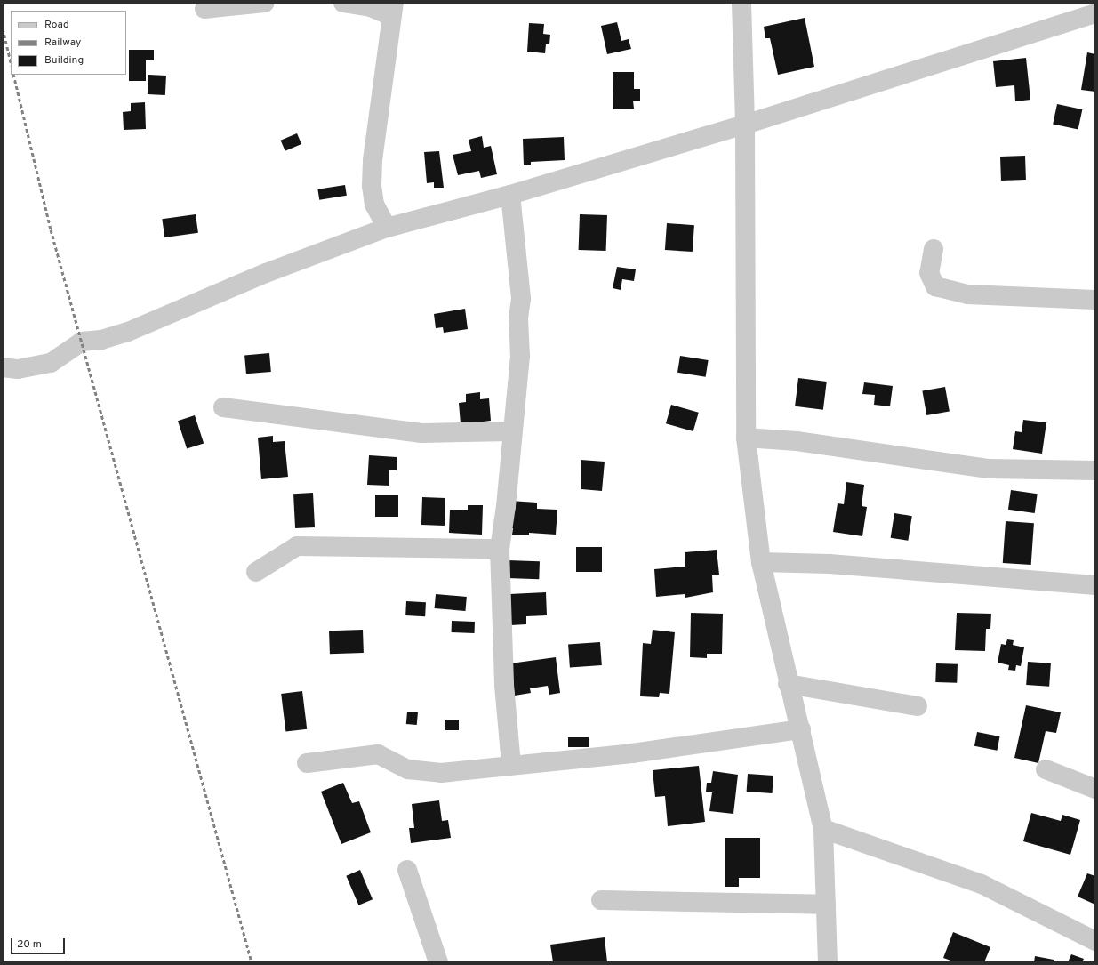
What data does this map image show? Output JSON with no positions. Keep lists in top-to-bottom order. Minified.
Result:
{"legend":["Road","Railway","Building"],"scale_bar":"20 m"}
